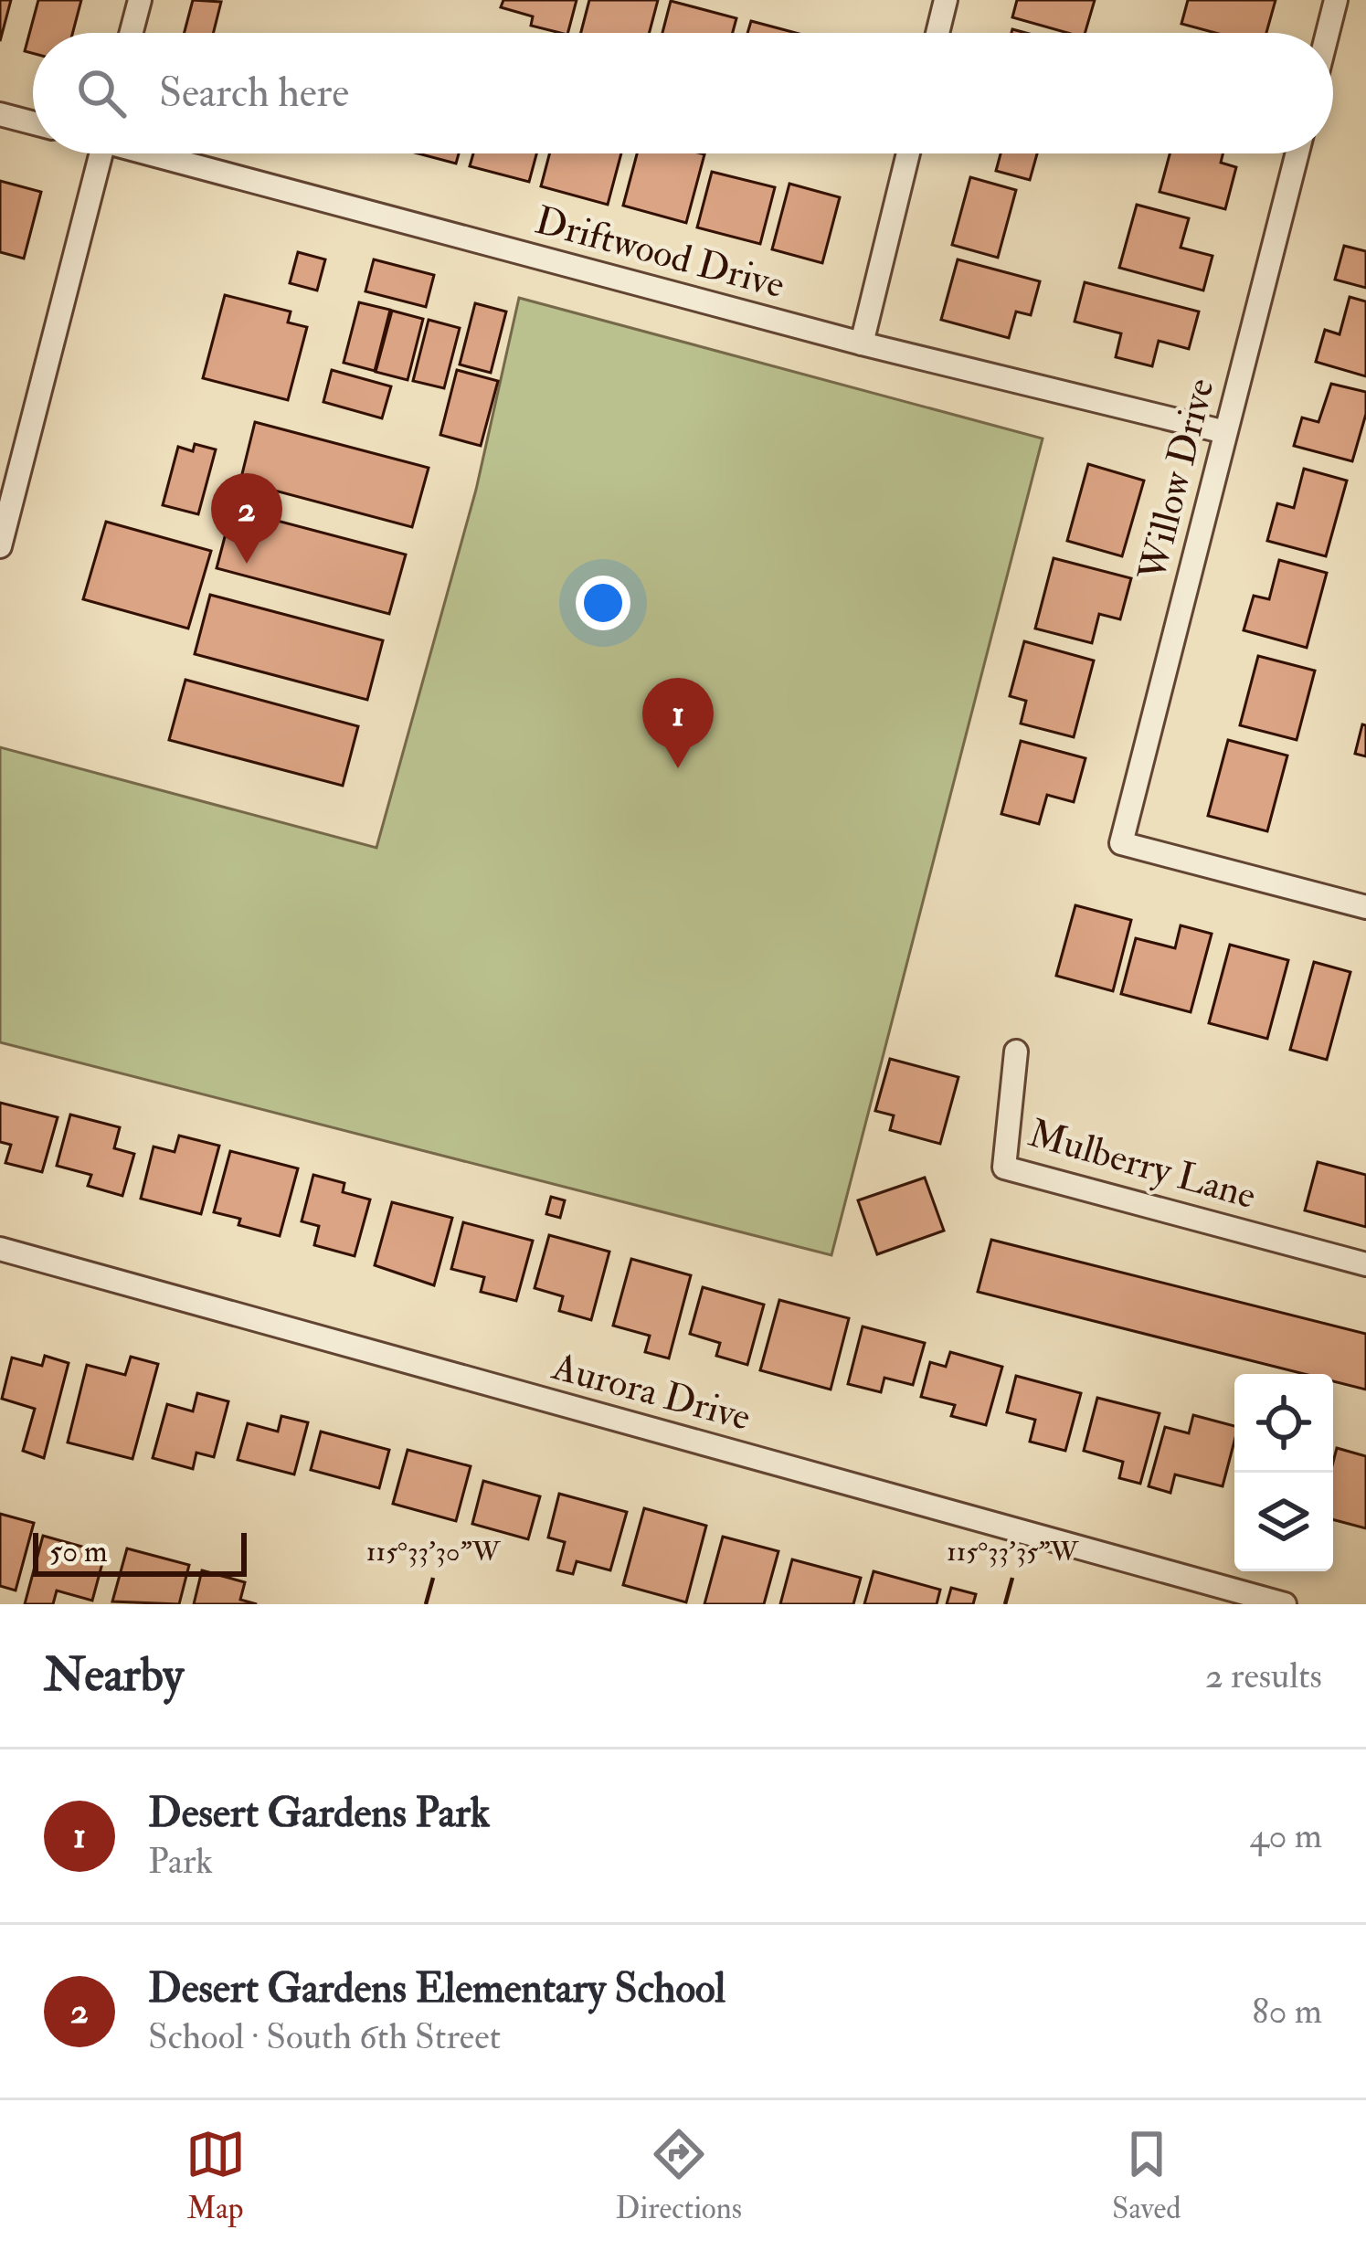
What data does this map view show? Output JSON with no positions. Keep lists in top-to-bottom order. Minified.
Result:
{"streets":{"street":["Driftwood Drive","Willow Drive","Mulberry Lane","Aurora Drive"]},"crossings":[["Driftwood Drive","Willow Drive"]],"scale_bar":"50 m","page":{"search":"Search here","pins":["2","1"],"scale":"50 m","heading":["Nearby","2 results"],"list":[{"mark":"1","name":"Desert Gardens Park","note":"Park","value":"40 m"},{"mark":"2","name":"Desert Gardens Elementary School","note":"School · South 6th Street","value":"80 m"}],"nav":["Map","Directions","Saved"]},"coordinates":["115°33'30\"W","115°33'35\"W"]}
